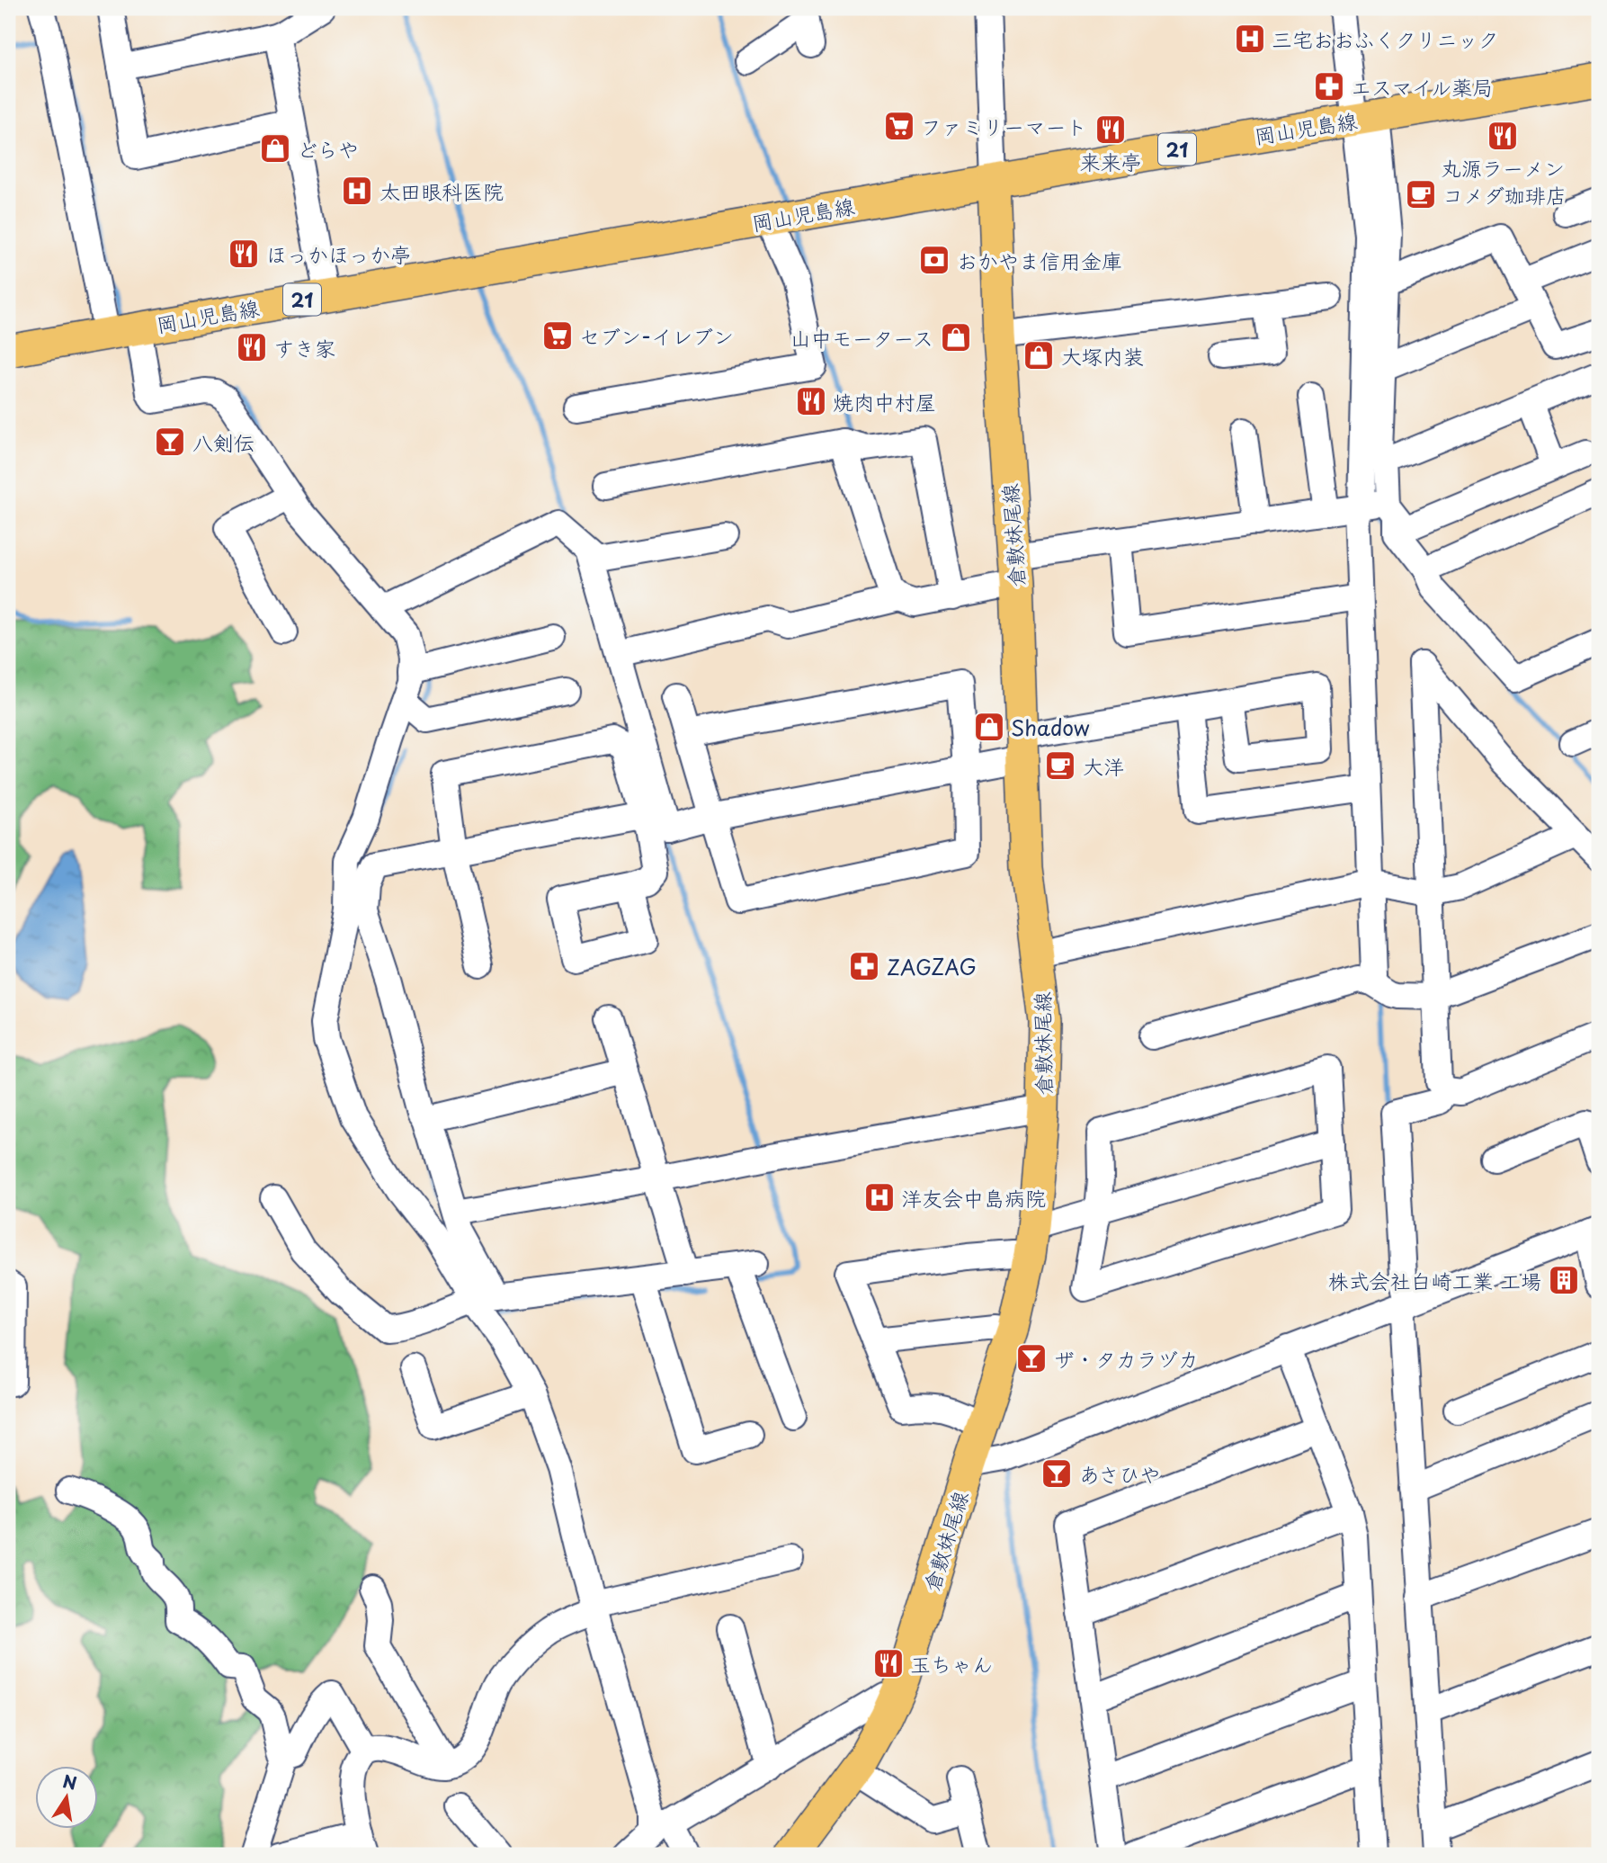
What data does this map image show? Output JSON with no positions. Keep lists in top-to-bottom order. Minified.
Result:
{"streets":{"main road":["岡山児島線","21","倉敷妹尾線"]},"crossings":[["岡山児島線","倉敷妹尾線"]],"places":{"hospital":["三宅おおふくクリニック","太田眼科医院","洋友会中島病院"],"pharmacy":["エスマイル薬局","ZAGZAG"],"supermarket":["ファミリーマート","セブン-イレブン"],"restaurant":["来来亭","丸源ラーメン","ほっかほっか亭","すき家","焼肉中村屋","玉ちゃん"],"shop":["どらや","山中モータース","大塚内装","Shadow"],"cafe":["コメダ珈琲店","大洋"],"bank":["おかやま信用金庫"],"bar":["八剣伝","ザ・タカラヅカ","あさひや"],"building":["株式会社白崎工業 工場"]},"north":"top"}
